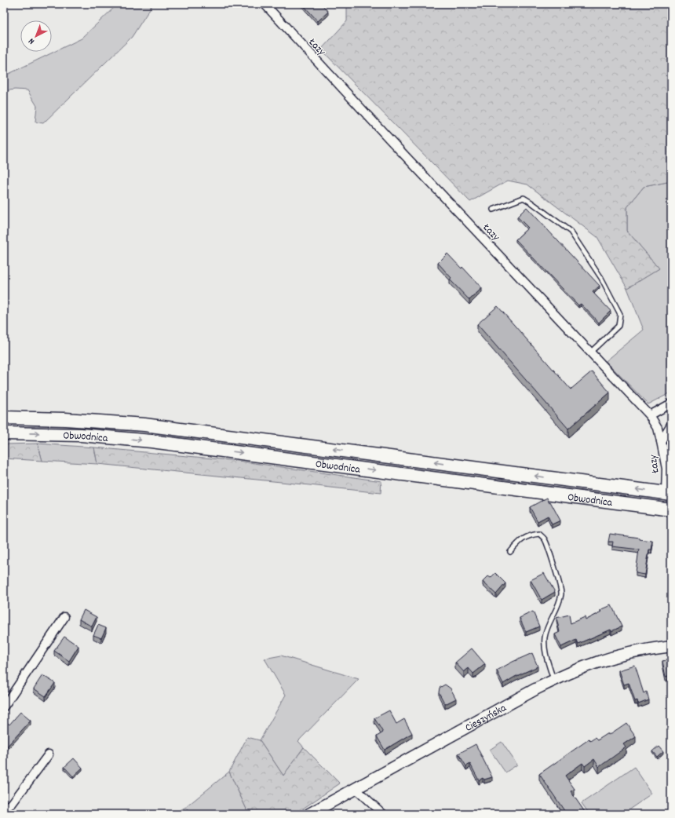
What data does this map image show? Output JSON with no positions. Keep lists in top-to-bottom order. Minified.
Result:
{"streets":{"main road":["Obwodnica"],"street":["Łazy","Cieszyńska"]},"crossings":[["Łazy","Obwodnica"]],"north":"bottom left"}
